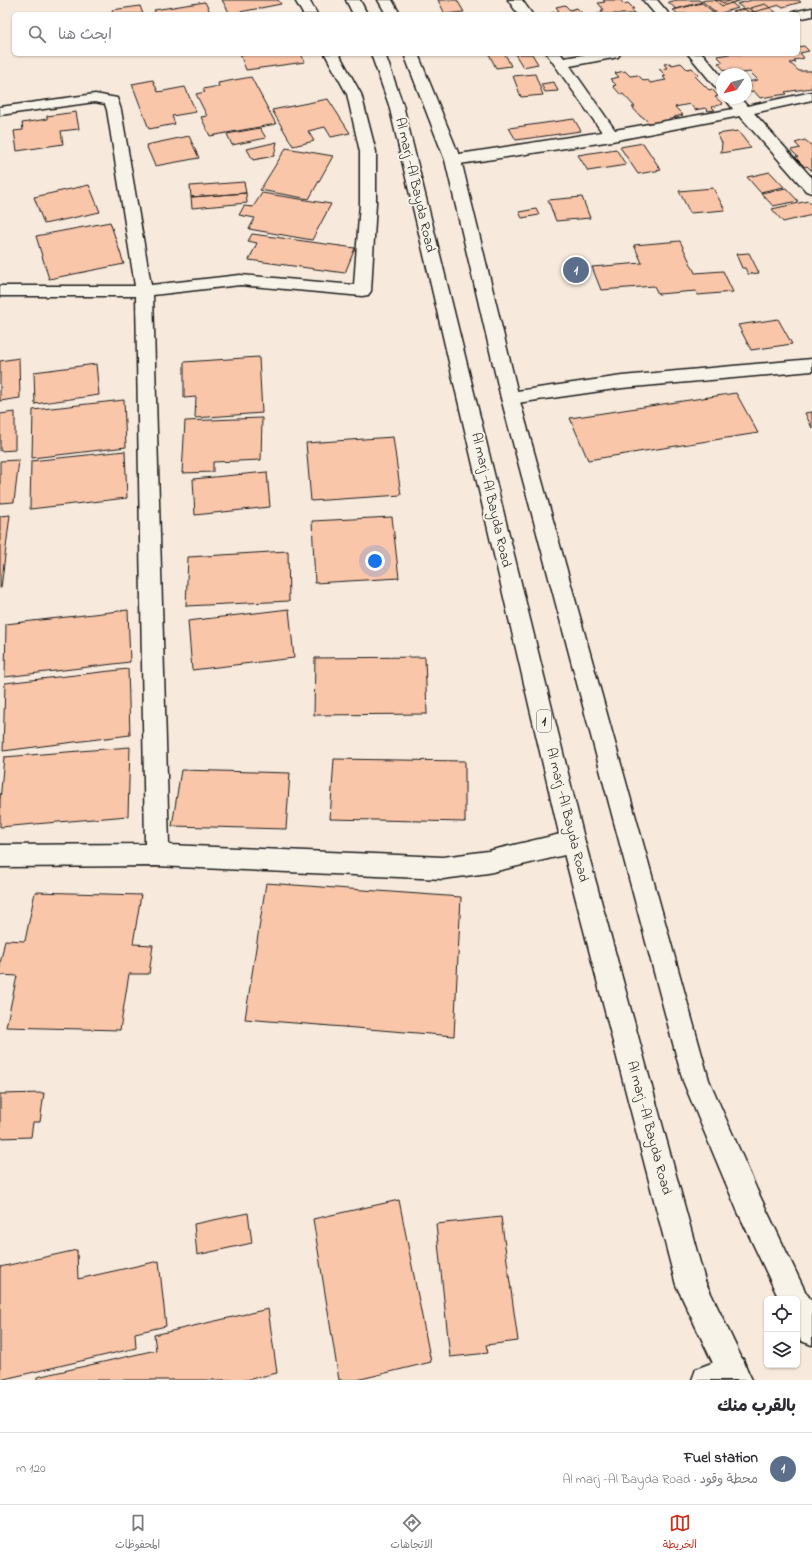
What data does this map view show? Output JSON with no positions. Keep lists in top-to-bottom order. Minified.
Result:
{"streets":{"main road":["Al marj -Al Bayda Road","1"]},"north":"bottom left","page":{"search":"ابحث هنا","pins":"1","heading":"بالقرب منك","list":[{"mark":"1","name":"Fuel station","note":"محطة وقود · Al marj -Al Bayda Road","value":"120 m"}],"nav":["الخريطة","الاتجاهات","المحفوظات"]}}
